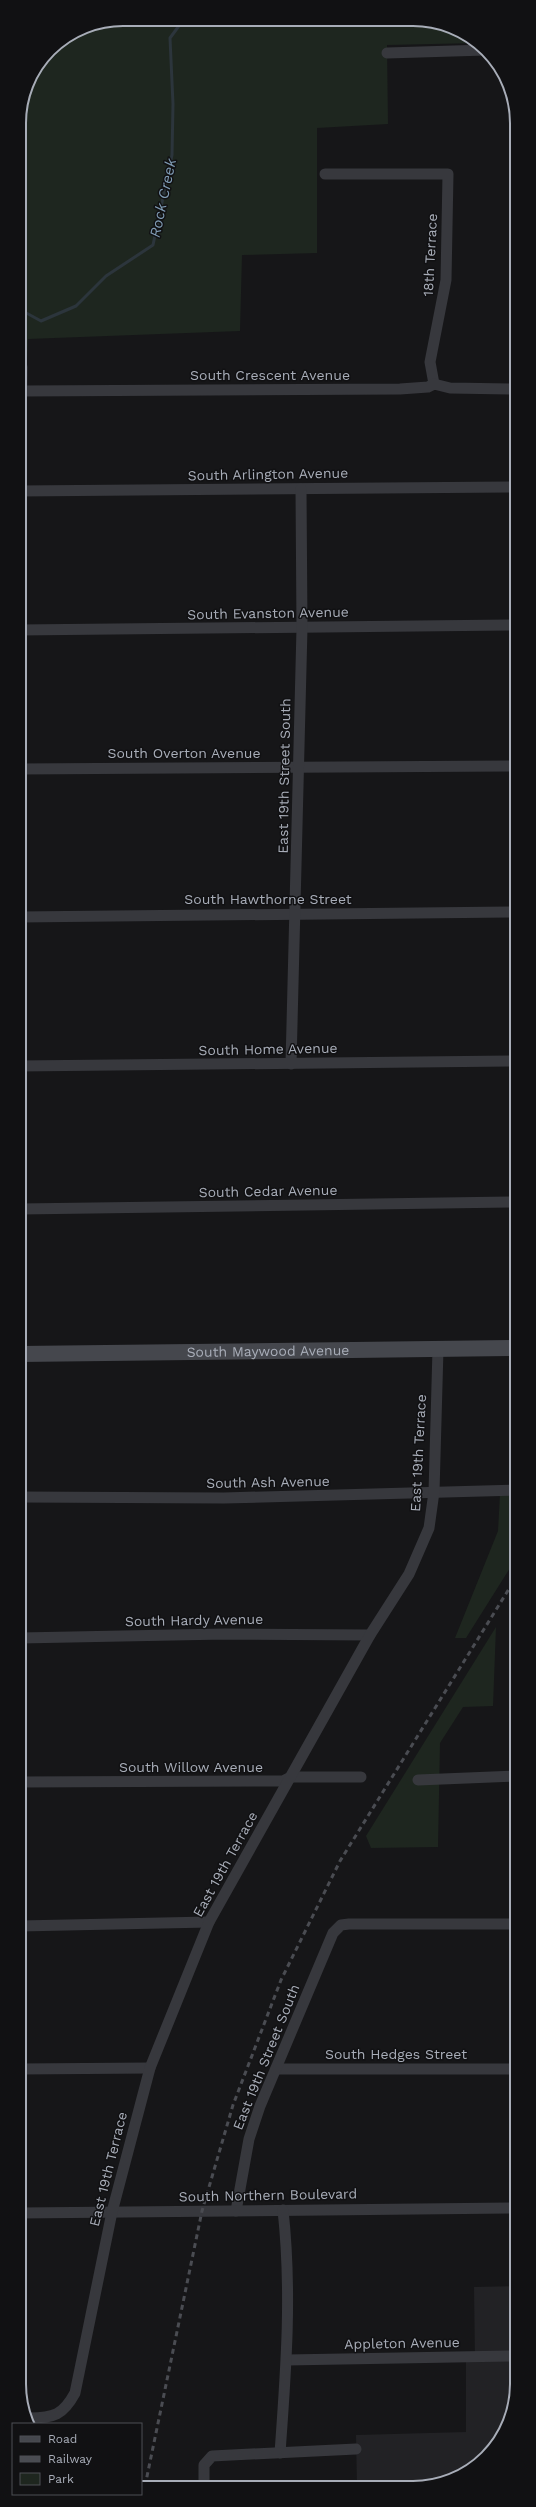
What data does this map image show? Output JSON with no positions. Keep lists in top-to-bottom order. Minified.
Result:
{"streets":{"street":["18th Terrace","South Crescent Avenue","South Arlington Avenue","South Evanston Avenue","South Overton Avenue","East 19th Street South","South Hawthorne Street","South Home Avenue","South Cedar Avenue","South Maywood Avenue","East 19th Terrace","South Ash Avenue","South Hardy Avenue","South Willow Avenue","South Hedges Street","South Northern Boulevard","Appleton Avenue"]},"crossings":[["18th Terrace","South Crescent Avenue"],["South Arlington Avenue","East 19th Street South"],["South Evanston Avenue","East 19th Street South"],["South Overton Avenue","East 19th Street South"],["East 19th Street South","South Hawthorne Street"],["East 19th Street South","South Home Avenue"],["East 19th Street South","South Hedges Street"],["East 19th Street South","South Northern Boulevard"],["South Maywood Avenue","East 19th Terrace"],["East 19th Terrace","South Ash Avenue"],["East 19th Terrace","South Hardy Avenue"],["East 19th Terrace","South Willow Avenue"],["East 19th Terrace","South Northern Boulevard"]],"water":["Rock Creek"],"legend":["Road","Railway","Park"]}
